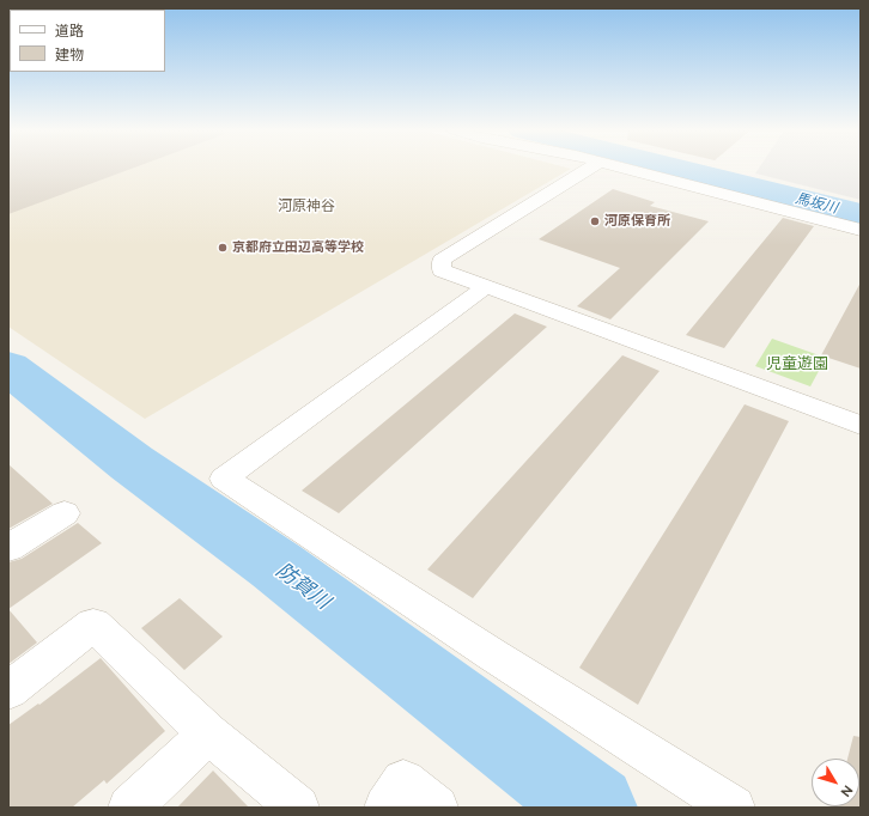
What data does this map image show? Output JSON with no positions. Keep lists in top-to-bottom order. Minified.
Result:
{"districts":["河原神谷"],"water":["馬坂川","防賀川"],"parks":["児童遊園"],"places":["河原保育所","京都府立田辺高等学校"],"legend":["道路","建物"],"north":"bottom right"}
